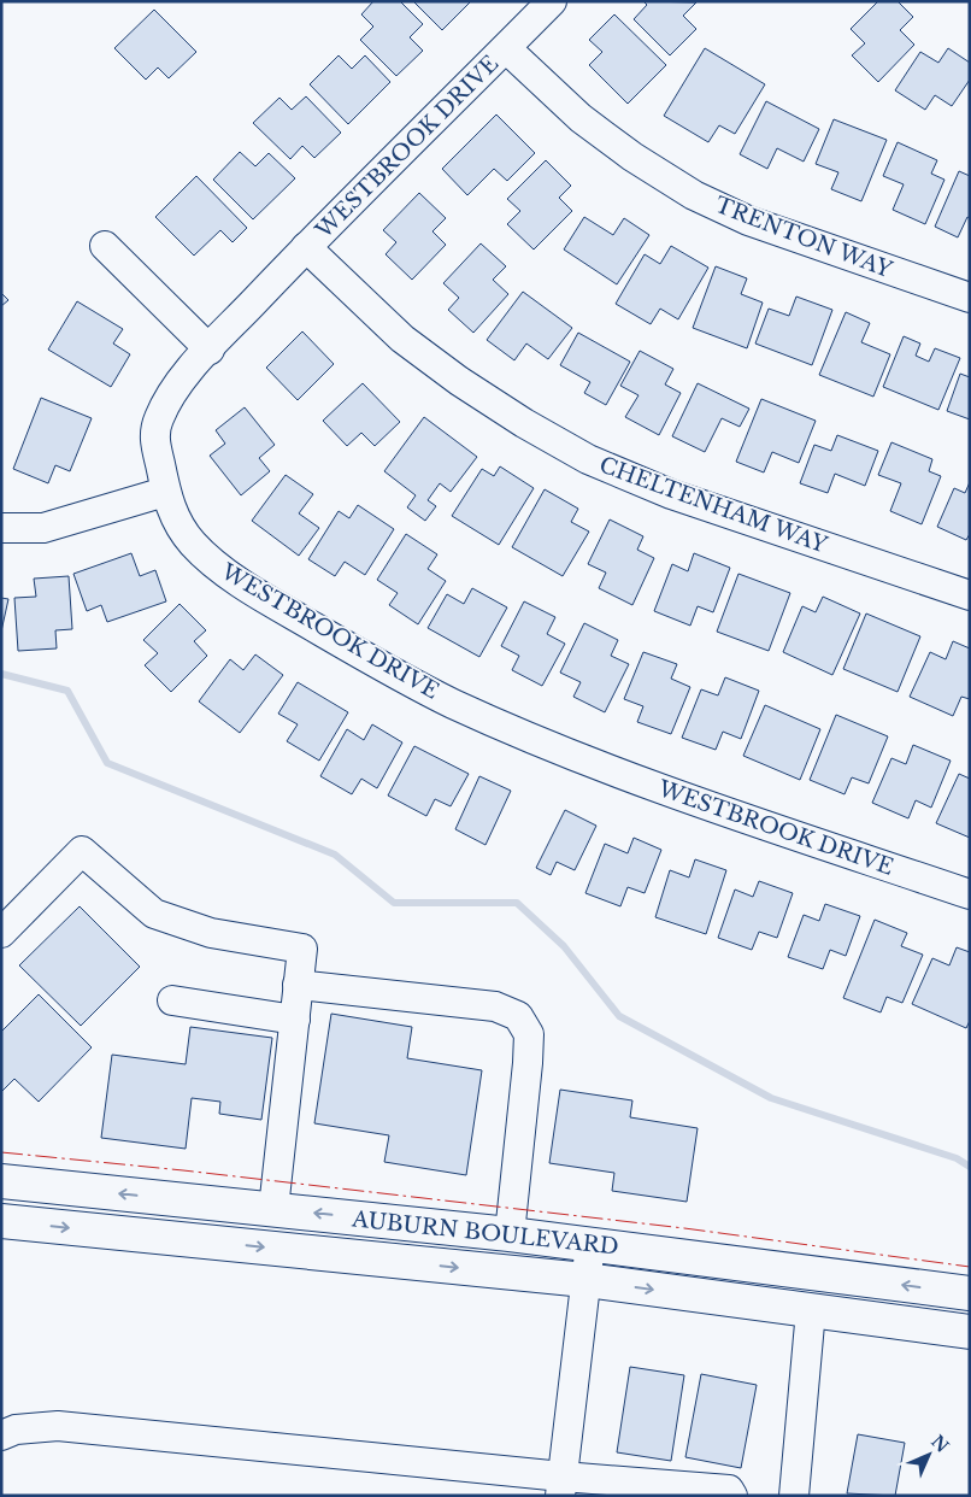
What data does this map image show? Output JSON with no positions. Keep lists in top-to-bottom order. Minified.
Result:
{"streets":{"main road":["AUBURN BOULEVARD"],"street":["WESTBROOK DRIVE","TRENTON WAY","CHELTENHAM WAY"]},"crossings":[["WESTBROOK DRIVE","TRENTON WAY"],["WESTBROOK DRIVE","CHELTENHAM WAY"]],"north":"top right"}
